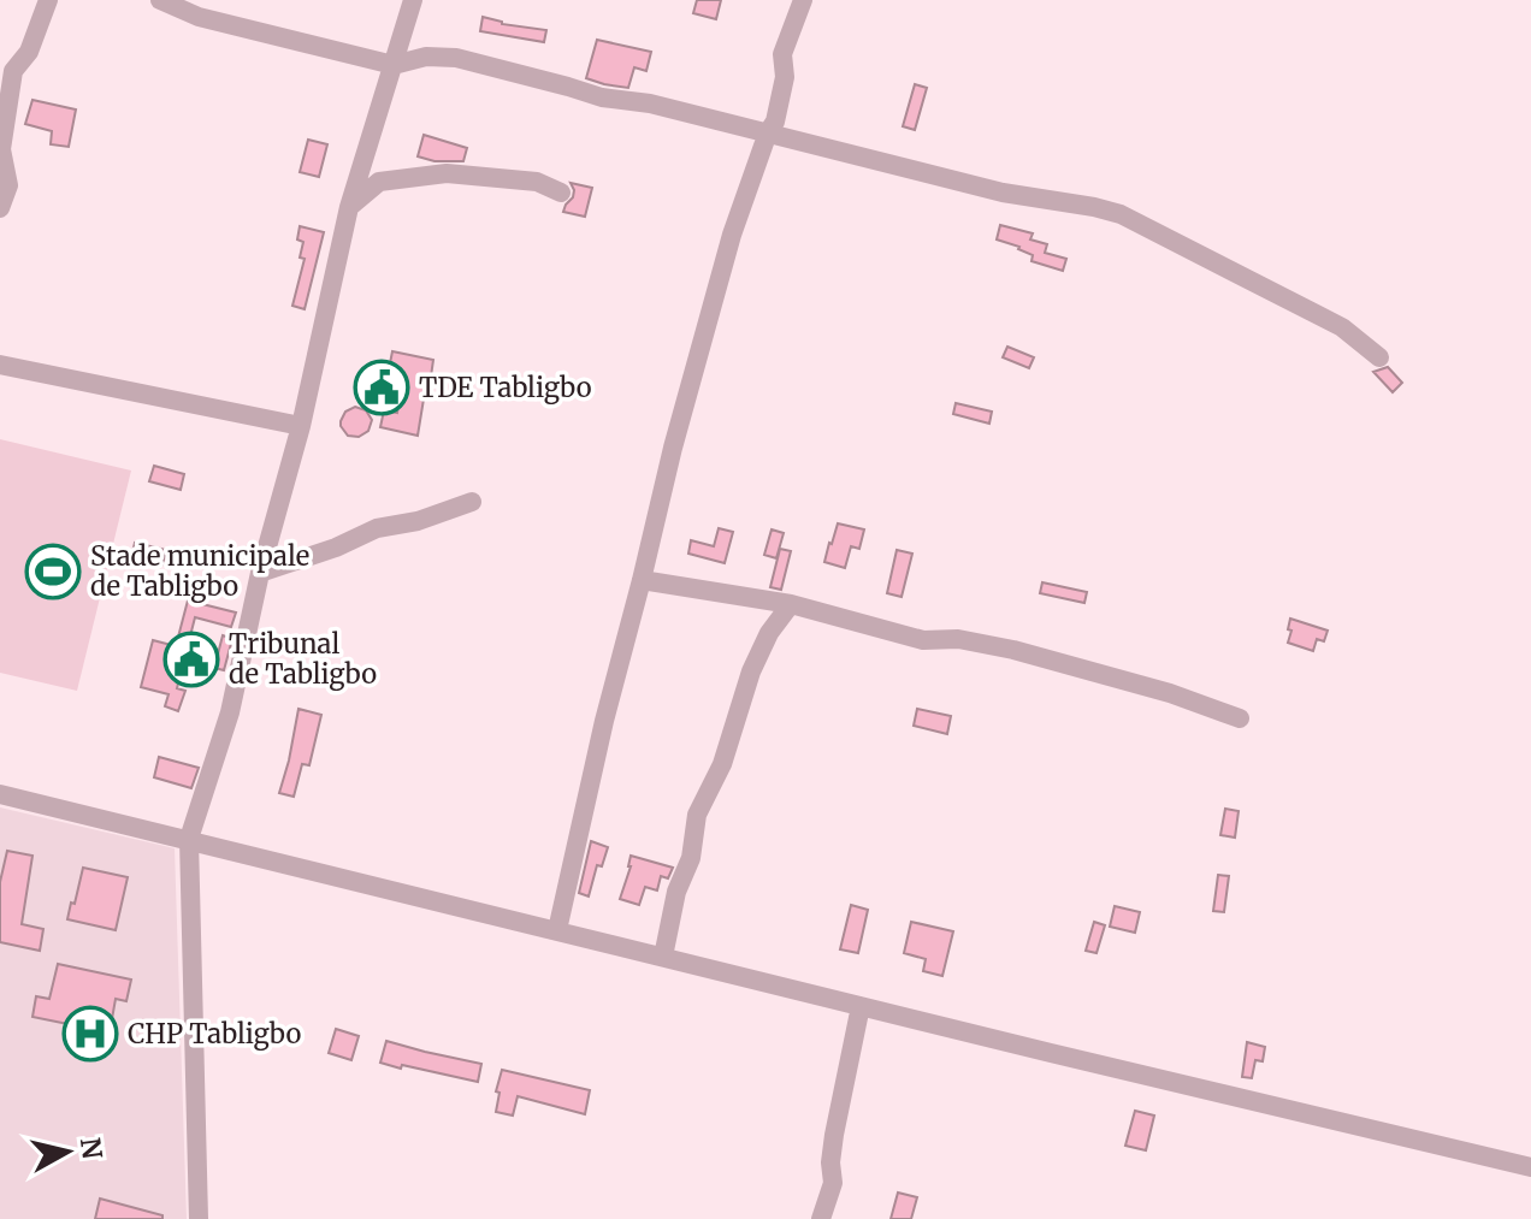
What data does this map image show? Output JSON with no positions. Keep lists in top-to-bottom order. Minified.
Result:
{"places":{"public building":["TDE Tabligbo","Tribunal de Tabligbo"],"sports":["Stade municipale de Tabligbo"],"hospital":["CHP Tabligbo"]},"north":"right"}
